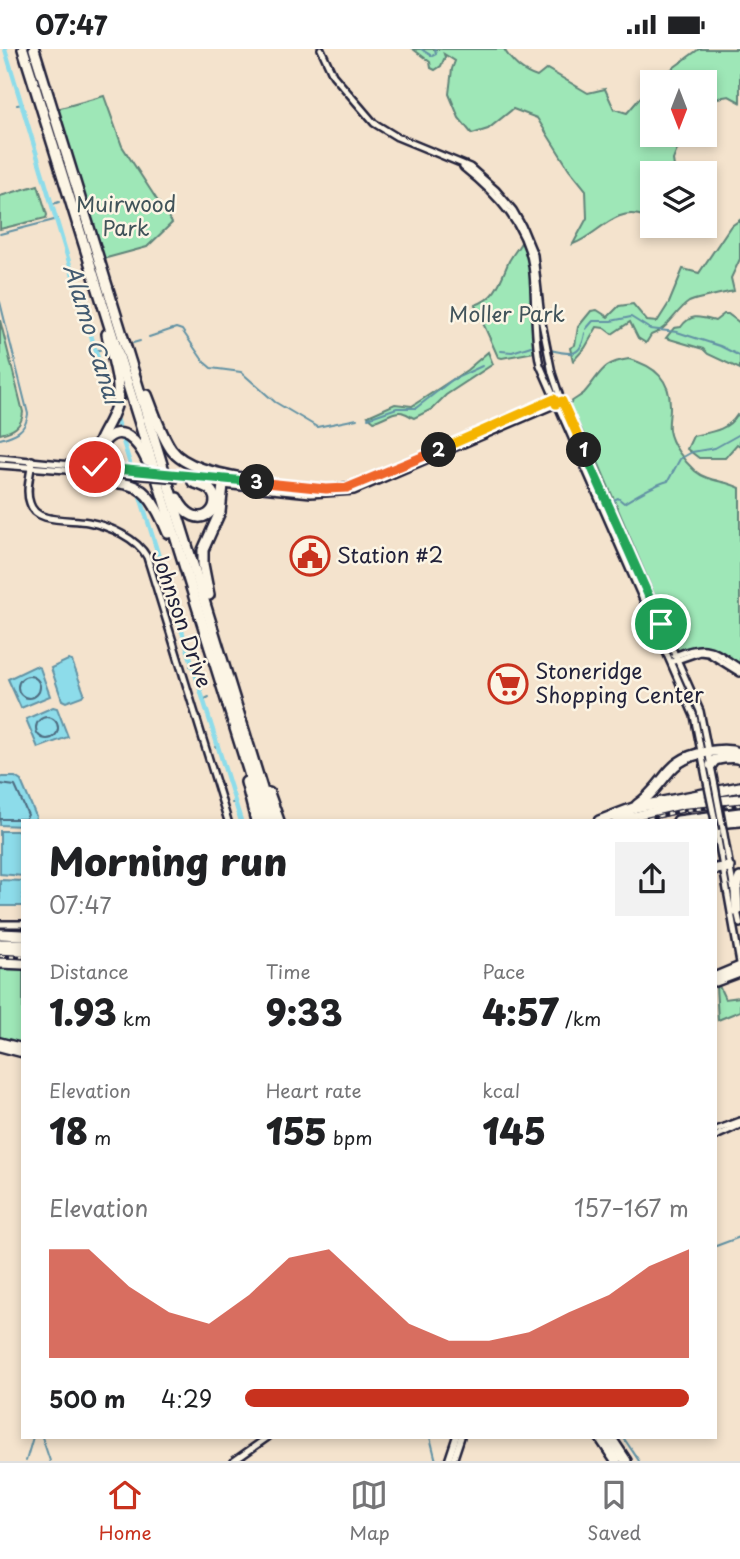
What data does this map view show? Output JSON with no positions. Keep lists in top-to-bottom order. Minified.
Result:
{"streets":{"main road":["Johnson Drive"]},"water":["Alamo Canal"],"parks":["Muirwood Park","Moller Park"],"places":{"public building":["Station #2"],"supermarket":["Stoneridge Shopping Center"]},"north":"bottom","page":{"status":"07:47","pins":["1","2","3"],"heading":["Morning run","07:47"],"stats":[["Distance","1.93 km"],["Time","9:33"],["Pace","4:57 /km"],["Elevation","18 m"],["Heart rate","155 bpm"],["kcal","145"]],"chart":["Elevation","157–167 m"],"list":[{"name":"500 m","note":"4:29"}],"tabs":["Home","Map","Saved"]}}
